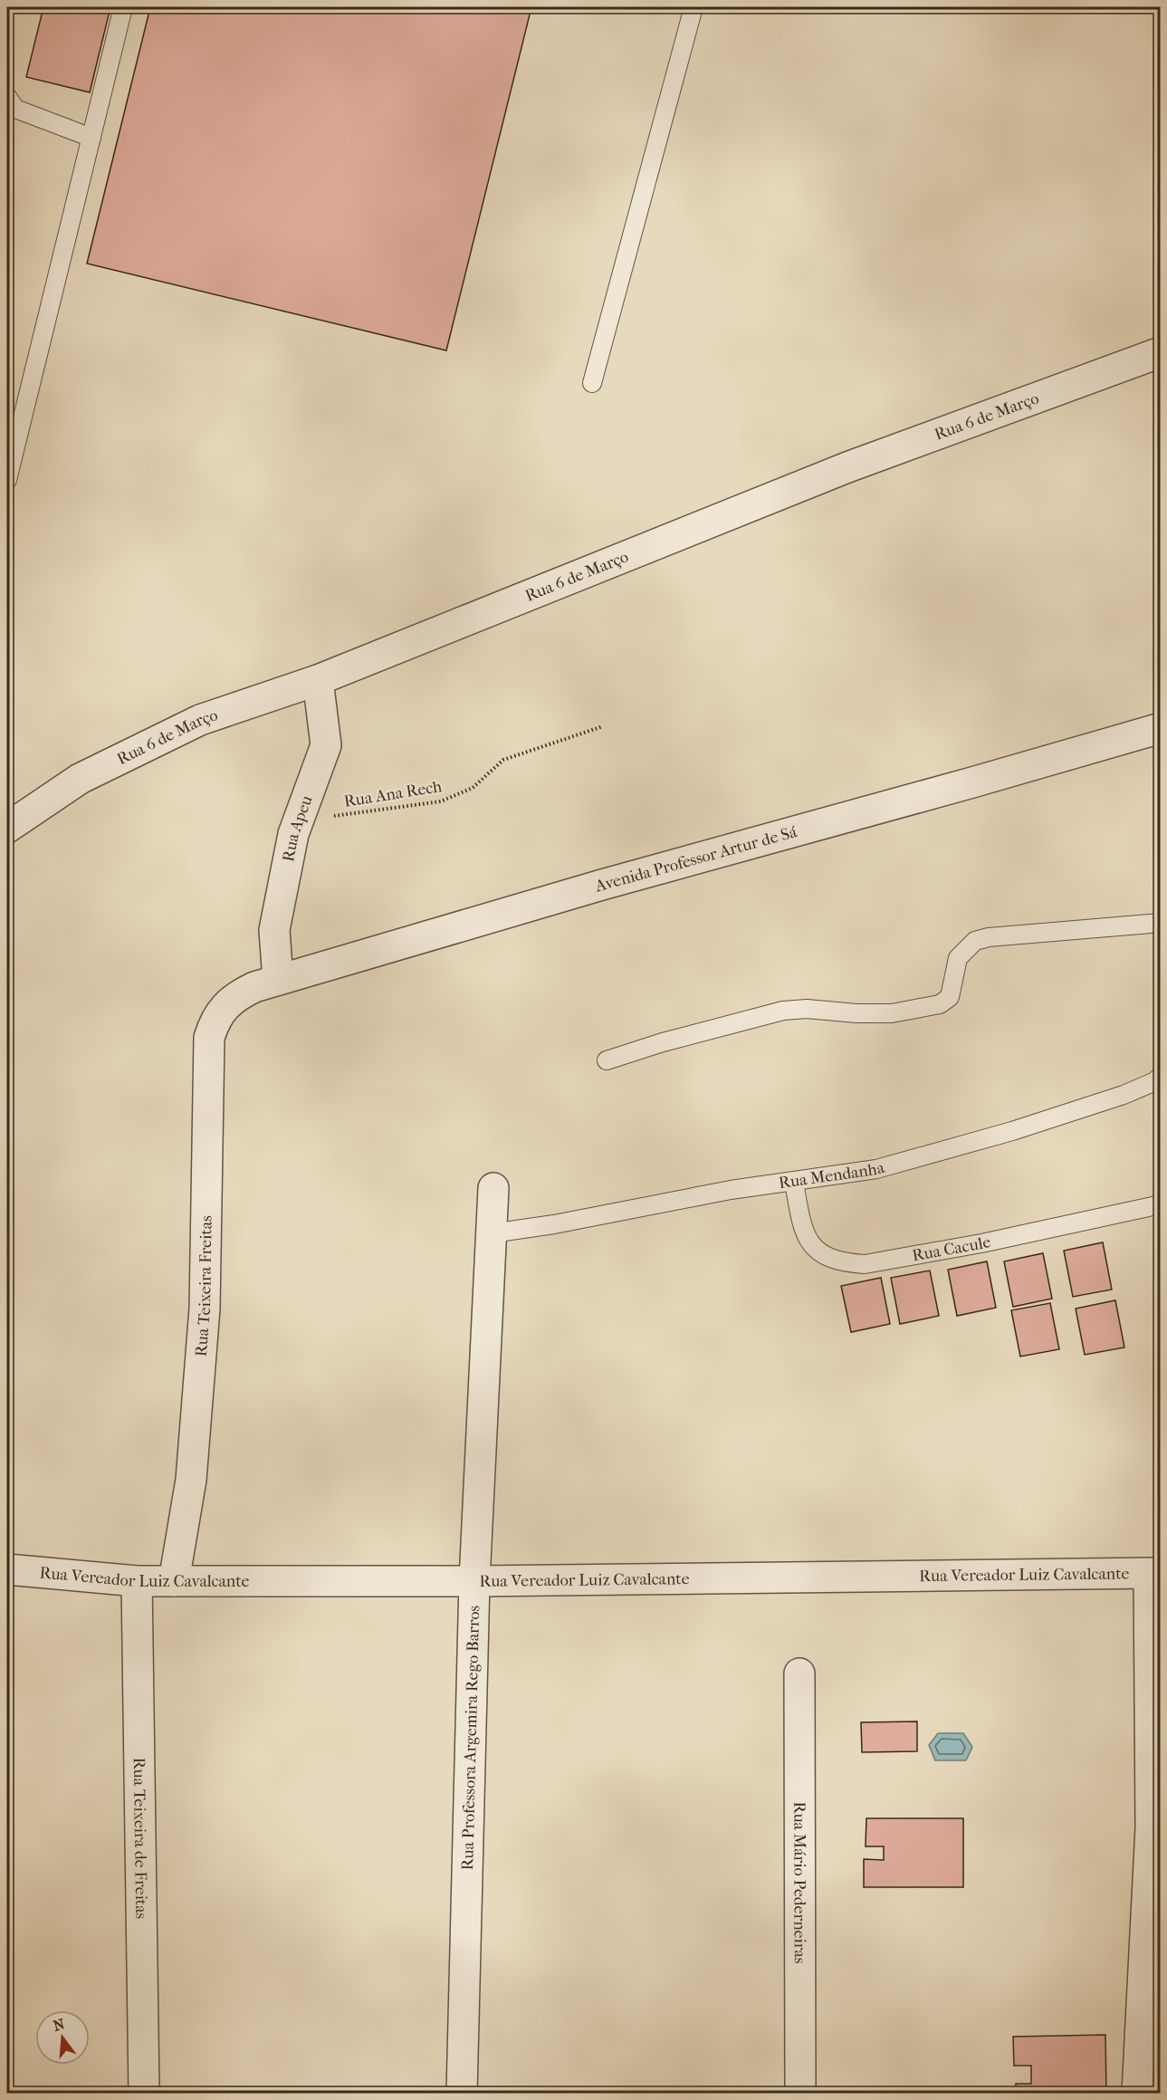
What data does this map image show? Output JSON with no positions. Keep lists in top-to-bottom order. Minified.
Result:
{"streets":{"street":["Rua 6 de Março","Rua Apeu","Avenida Professor Artur de Sá","Rua Teixeira Freitas","Rua Vereador Luiz Cavalcante","Rua Professora Argemira Rego Barros","Rua Teixeira de Freitas","Rua Mário Pederneiras"],"lane":["Rua Mendanha","Rua Cacule"],"path":["Rua Ana Rech"]},"crossings":[["Rua 6 de Março","Rua Apeu"],["Rua Ana Rech","Rua Apeu"],["Rua Apeu","Avenida Professor Artur de Sá"],["Avenida Professor Artur de Sá","Rua Teixeira Freitas"],["Rua Mendanha","Rua Cacule"],["Rua Mendanha","Rua Professora Argemira Rego Barros"],["Rua Teixeira Freitas","Rua Vereador Luiz Cavalcante"],["Rua Vereador Luiz Cavalcante","Rua Professora Argemira Rego Barros"],["Rua Vereador Luiz Cavalcante","Rua Teixeira de Freitas"]],"north":"top"}
